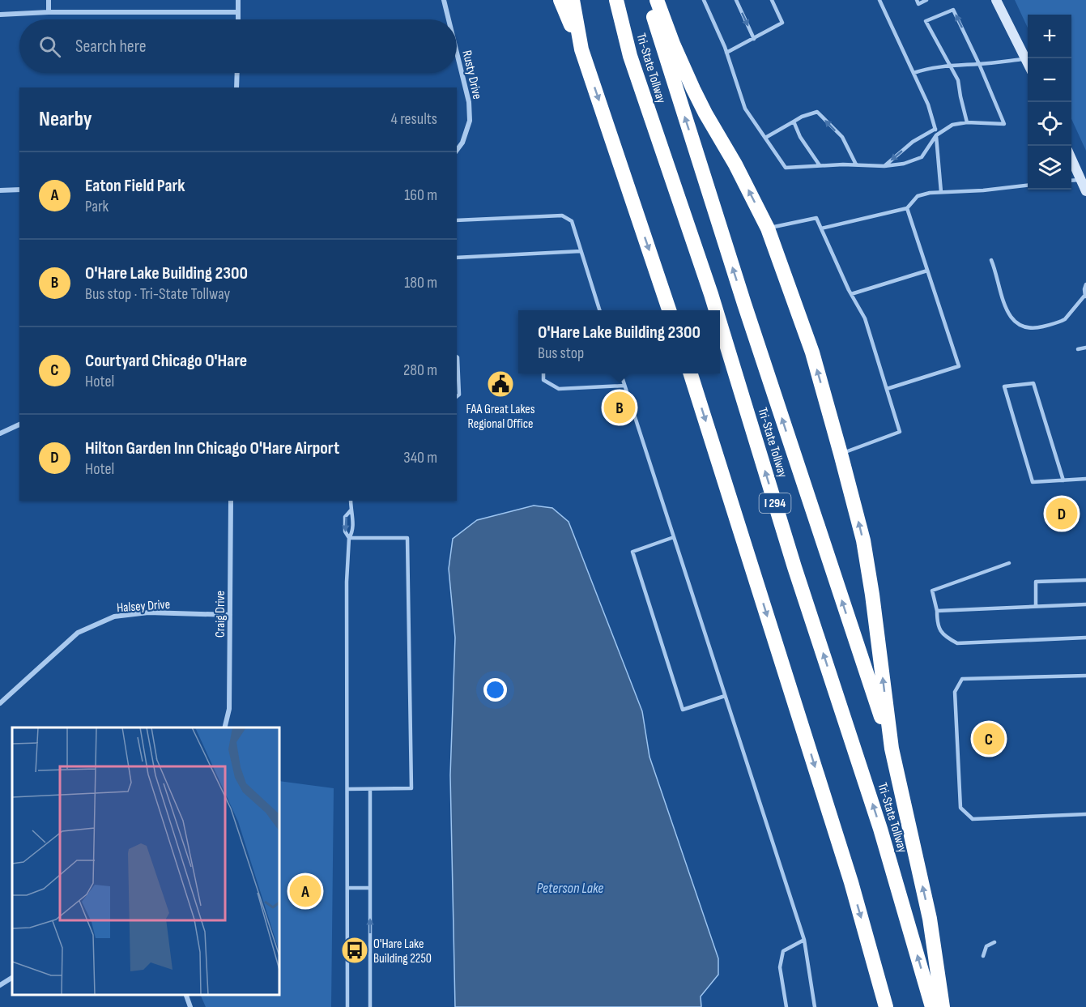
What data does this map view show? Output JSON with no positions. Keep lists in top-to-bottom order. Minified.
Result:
{"streets":{"highway":["Tri-State Tollway","I 294"],"street":["Rusty Drive","Halsey Drive","Craig Drive"]},"crossings":[["Halsey Drive","Craig Drive"]],"water":["Peterson Lake"],"places":{"public building":["FAA Great Lakes Regional Office"],"bus stop":["O'Hare Lake Building 2250"]},"page":{"map_buttons":["+","−"],"search":"Search here","heading":["Nearby","4 results"],"list":[{"mark":"A","name":"Eaton Field Park","note":"Park","value":"160 m"},{"mark":"B","name":"O'Hare Lake Building 2300","note":"Bus stop · Tri-State Tollway","value":"180 m"},{"mark":"C","name":"Courtyard Chicago O'Hare","note":"Hotel","value":"280 m"},{"mark":"D","name":"Hilton Garden Inn Chicago O'Hare Airport","note":"Hotel","value":"340 m"}],"popup":["O'Hare Lake Building 2300","Bus stop"],"pins":["B","D","C","A"]}}
